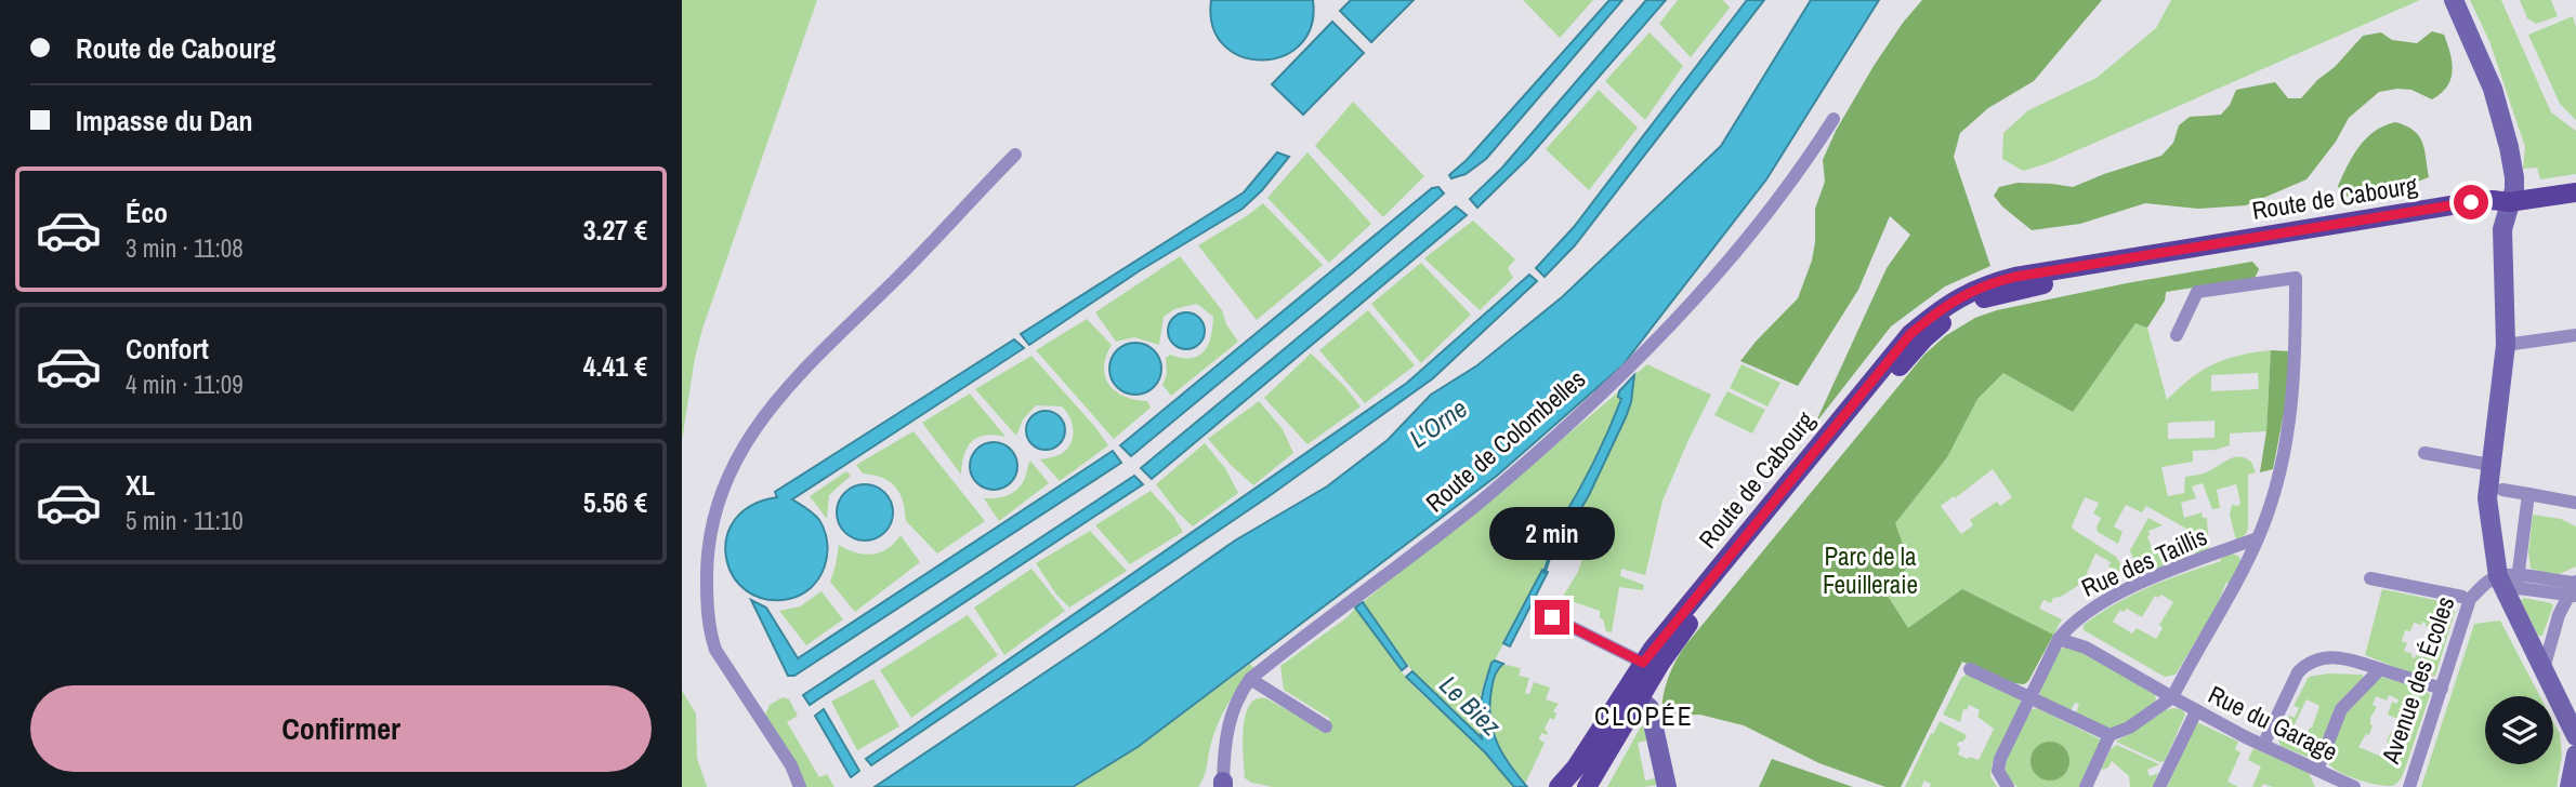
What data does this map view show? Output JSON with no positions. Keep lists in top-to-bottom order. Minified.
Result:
{"streets":{"main road":["Route de Cabourg"],"street":["Route de Colombelles","Rue des Taillis","Avenue des Écoles","Rue du Garage"]},"crossings":[["Rue des Taillis","Rue du Garage"]],"districts":["CLOPÉE"],"water":["L'Orne","Le Biez"],"parks":["Parc de la Feuilleraie"],"page":{"banner":["Route de Cabourg","Impasse du Dan"],"list":[{"name":"Éco","note":"3 min · 11:08","value":"3.27 €"},{"name":"Confort","note":"4 min · 11:09","value":"4.41 €"},{"name":"XL","note":"5 min · 11:10","value":"5.56 €"}],"bubble":"2 min","buttons":"Confirmer"}}
